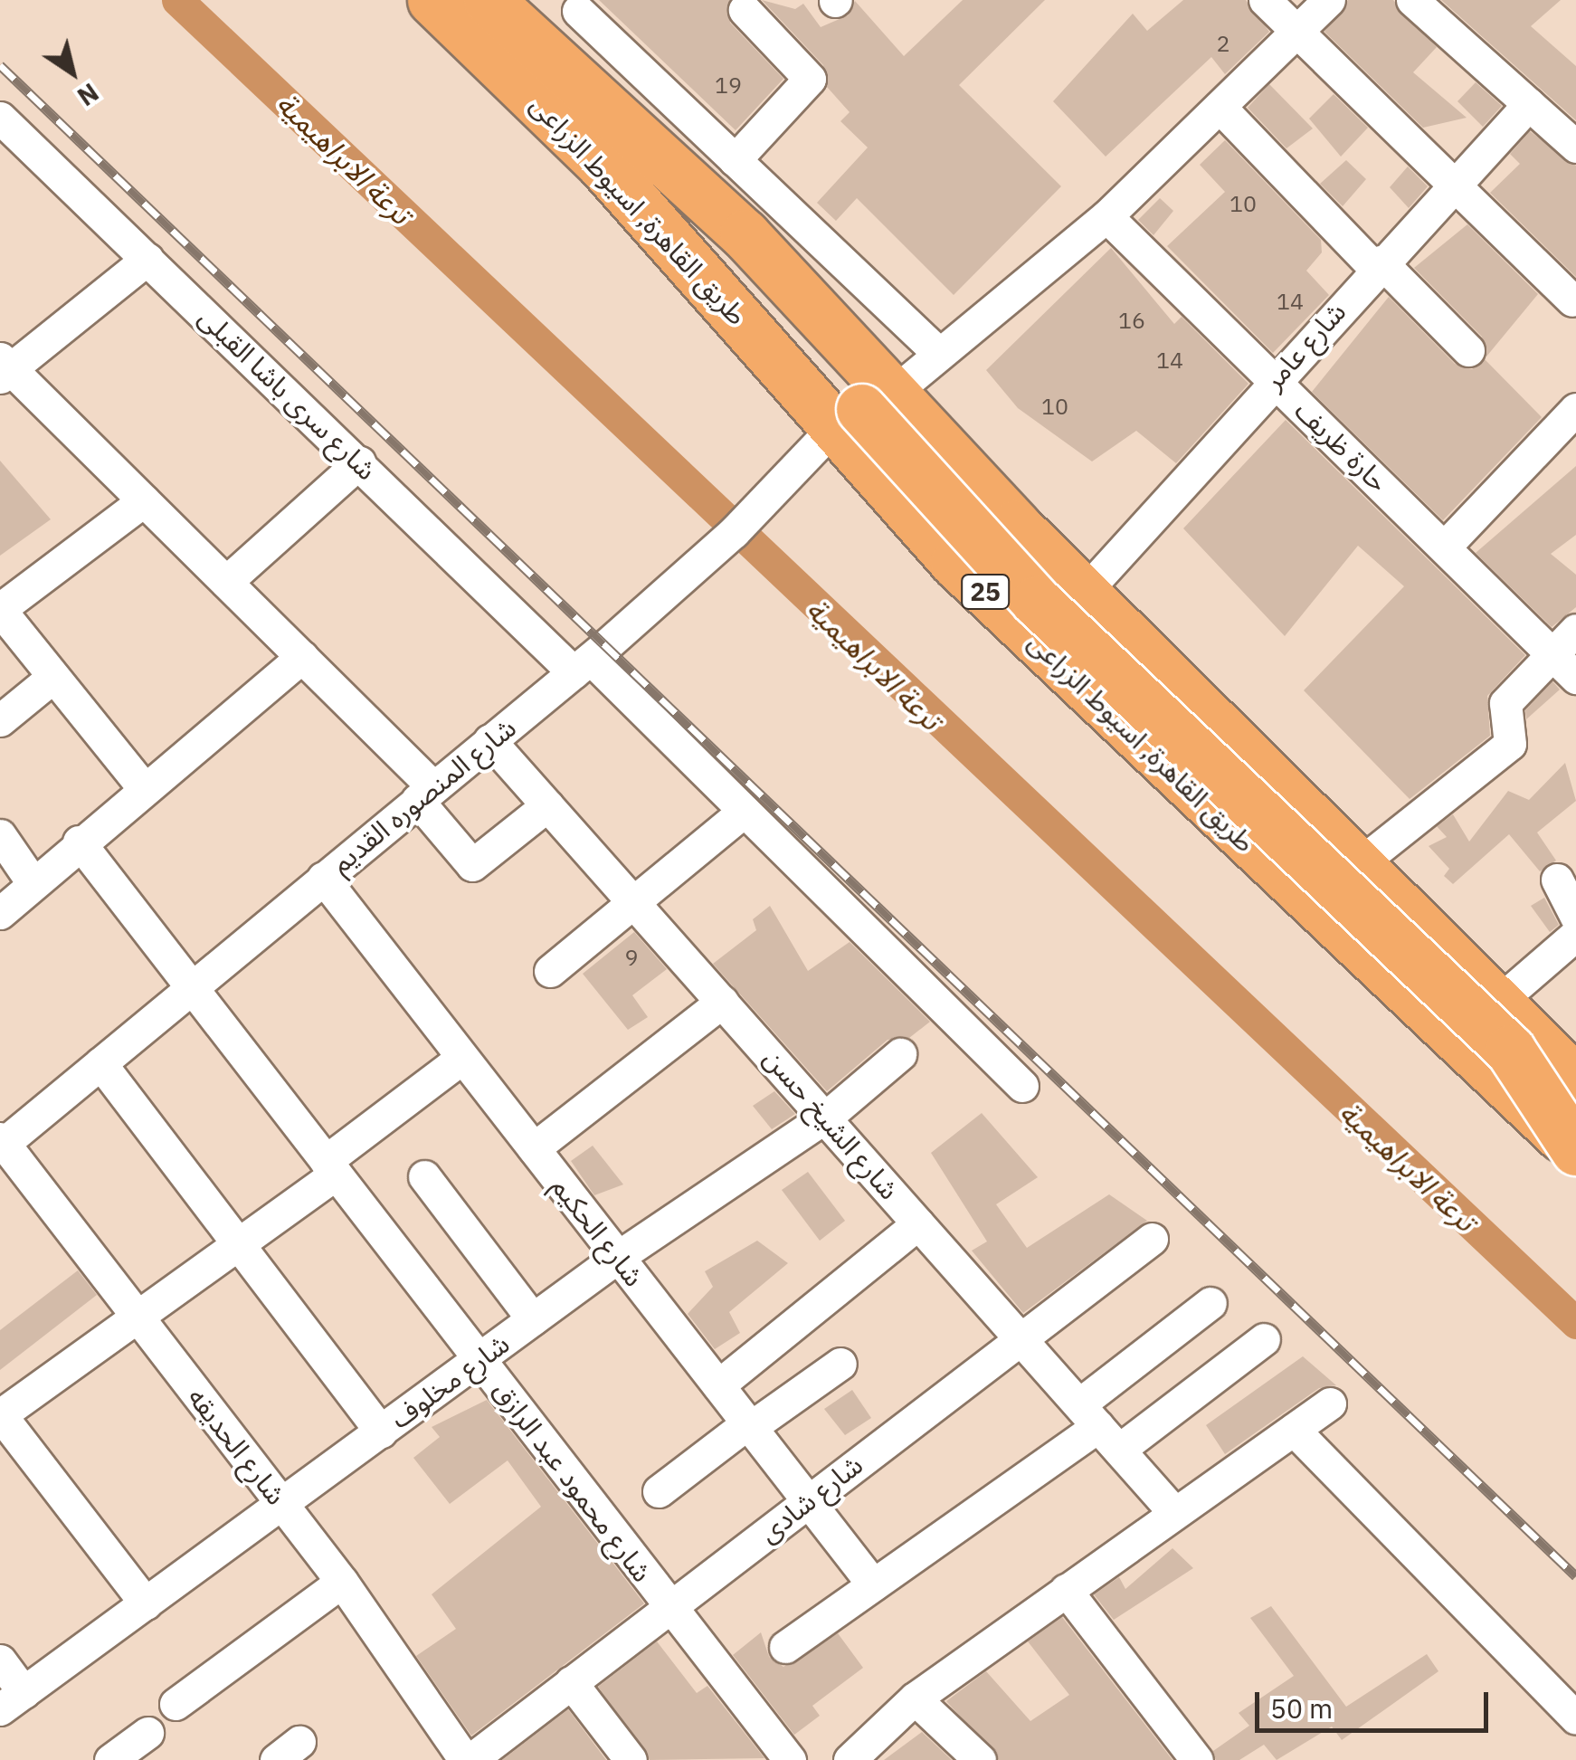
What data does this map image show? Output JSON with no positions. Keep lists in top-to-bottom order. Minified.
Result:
{"streets":{"highway":["طريق القاهرة, اسيوط الزراعى","25"],"street":["شارع عامر","شارع سرى باشا القبلى","حارة ظريف","شارع المنصوره القديم","شارع الشيخ حسن","شارع الحكيم","شارع مخلوف","شارع الحديقه","شارع محمود عبد الرازق","شارع شادى"]},"crossings":[["طريق القاهرة, اسيوط الزراعى","شارع عامر"],["طريق القاهرة, اسيوط الزراعى","شارع المنصوره القديم"],["شارع عامر","حارة ظريف"],["شارع سرى باشا القبلى","شارع المنصوره القديم"],["حارة ظريف","شارع المنصوره القديم"],["شارع المنصوره القديم","شارع الشيخ حسن"],["شارع المنصوره القديم","شارع الحكيم"],["شارع المنصوره القديم","شارع الحديقه"],["شارع المنصوره القديم","شارع محمود عبد الرازق"],["شارع الشيخ حسن","شارع مخلوف"],["شارع الشيخ حسن","شارع شادى"],["شارع الحكيم","شارع مخلوف"],["شارع الحكيم","شارع شادى"],["شارع مخلوف","شارع الحديقه"],["شارع مخلوف","شارع محمود عبد الرازق"],["شارع الحديقه","شارع شادى"],["شارع محمود عبد الرازق","شارع شادى"]],"water":["ترعة الابراهيمية"],"house_numbers":["2","19","10","14","16","14","10","9"],"scale_bar":"50 m","north":"bottom right"}
